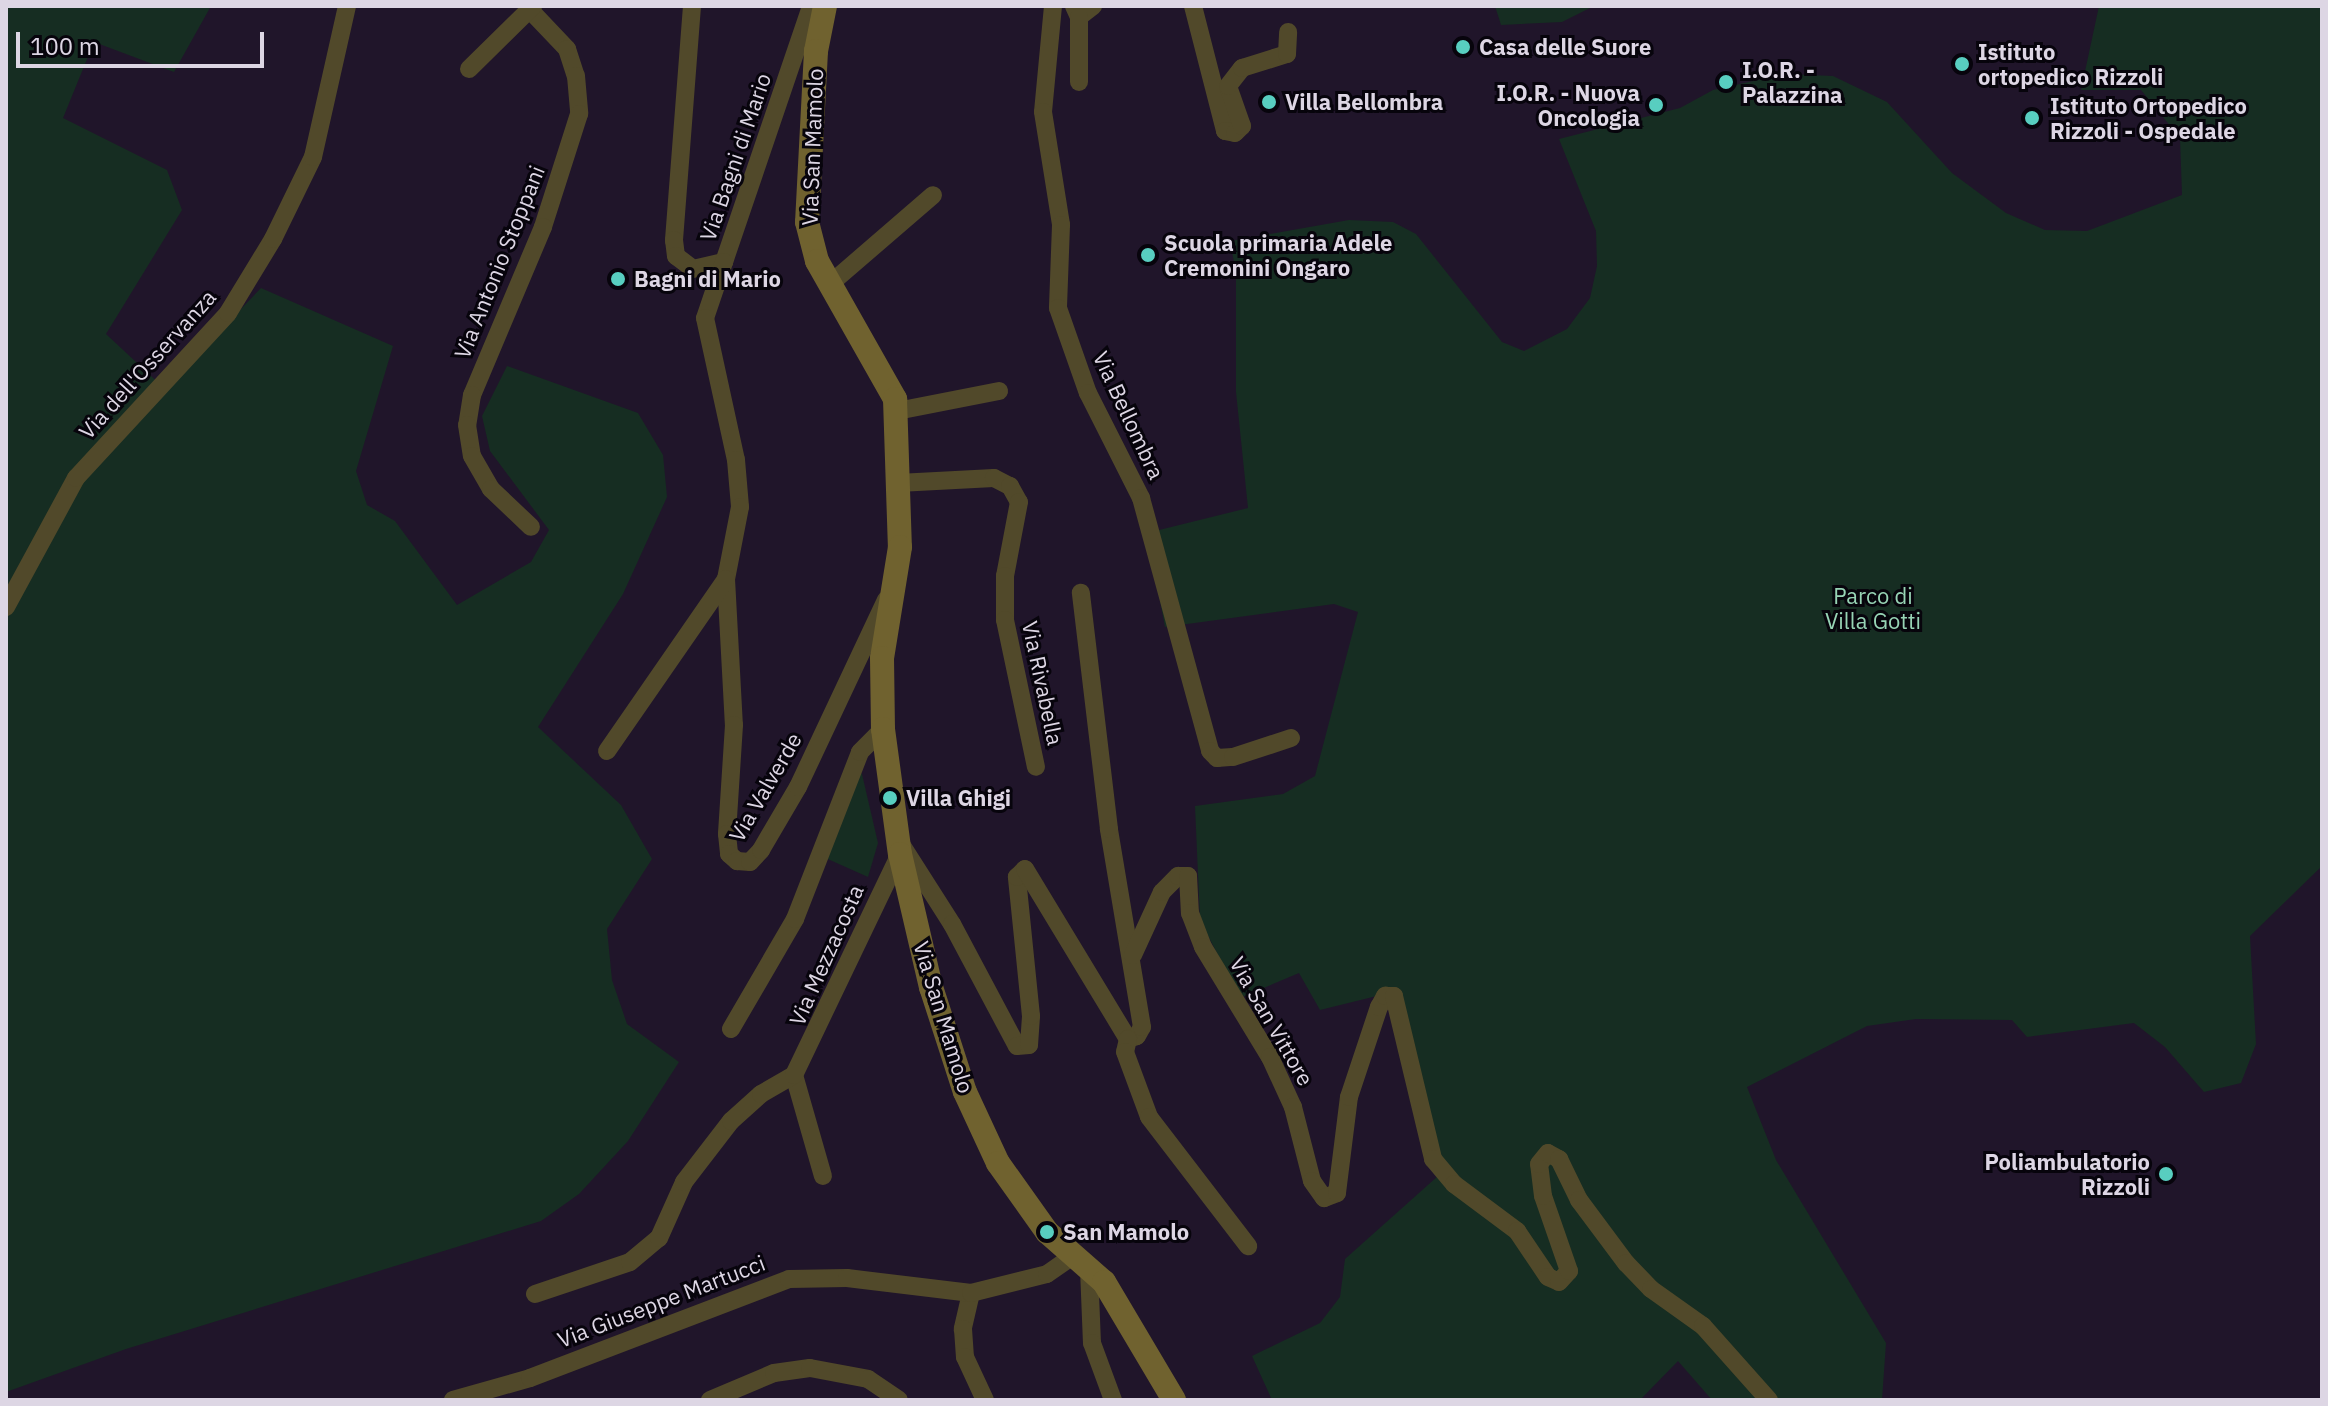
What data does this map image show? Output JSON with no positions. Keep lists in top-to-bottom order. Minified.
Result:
{"streets":{"main road":["Via San Mamolo"],"street":["Via Bagni di Mario","Via Antonio Stoppani","Via dell'Osservanza","Via Bellombra","Via Rivabella","Via Valverde","Via Mezzacosta","Via San Vittore","Via Giuseppe Martucci"]},"crossings":[["Via San Mamolo","Via Rivabella"],["Via San Mamolo","Via Valverde"],["Via San Mamolo","Via Mezzacosta"],["Via San Mamolo","Via Giuseppe Martucci"],["Via Bagni di Mario","Via Valverde"],["Via Rivabella","Via San Vittore"]],"parks":["Parco di Villa Gotti"],"places":["Casa delle Suore","Istituto ortopedico Rizzoli","I.O.R. - Palazzina","Villa Bellombra","I.O.R. - Nuova Oncologia","Istituto Ortopedico Rizzoli - Ospedale","Scuola primaria Adele Cremonini Ongaro","Bagni di Mario","Villa Ghigi","Poliambulatorio Rizzoli","San Mamolo"],"scale_bar":"100 m"}
